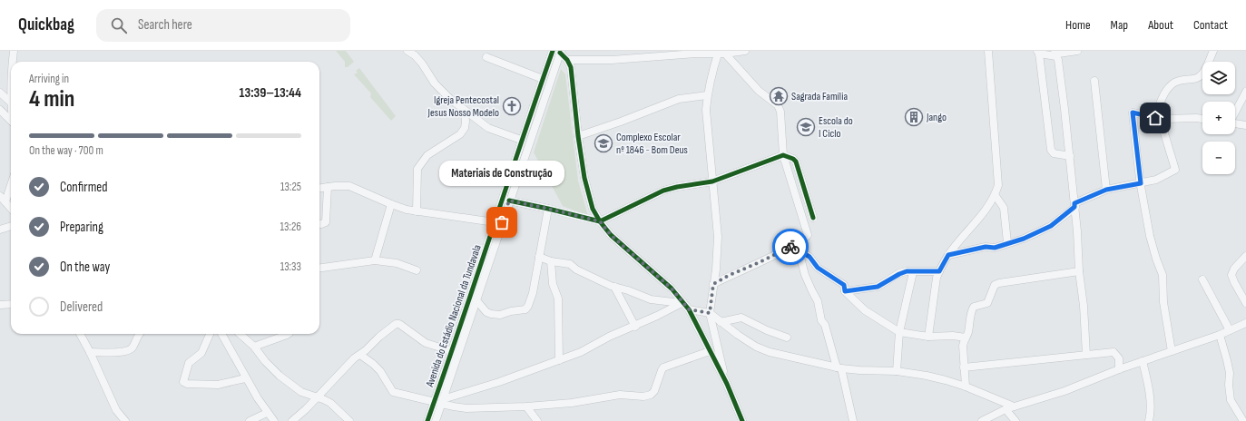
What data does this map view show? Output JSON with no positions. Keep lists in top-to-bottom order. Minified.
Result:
{"streets":{"street":["Avenida do Estádio Nacional da Tundavala"]},"places":{"temple":["Sagrada Família"],"church":["Igreja Pentecostal Jesus Nosso Modelo"],"building":["Jango"],"school or university":["Escola do I Ciclo","Complexo Escolar nº 1846 - Bom Deus"],"other":["Materiais de Construção"]},"page":{"header":"Quickbag","search":"Search here","nav":["Home","Map","About","Contact"],"map_buttons":["+","−"],"heading":["4 min","Arriving in","13:39–13:44"],"bar":"On the way · 700 m","bubble":"Materiais de Construção","list":[["Confirmed","13:25"],["Preparing","13:26"],["On the way","13:33"],"Delivered"]}}
